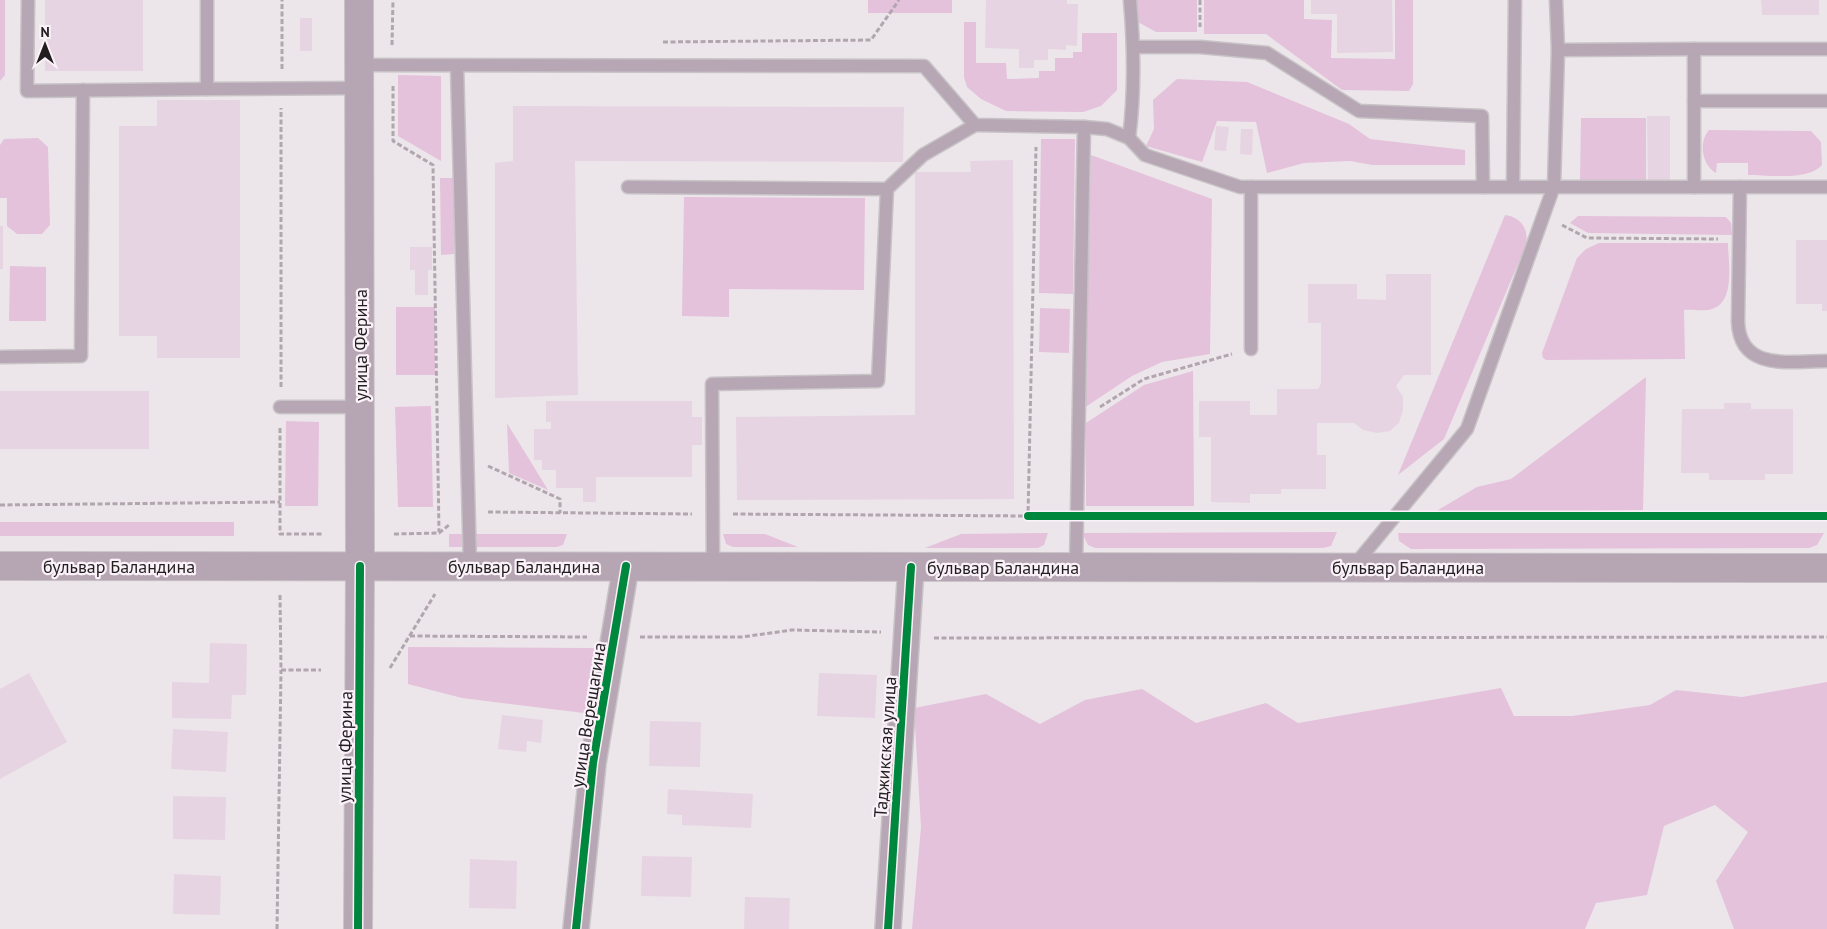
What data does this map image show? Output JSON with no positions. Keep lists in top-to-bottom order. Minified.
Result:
{"streets":{"main road":["улица Ферина","бульвар Баландина"],"street":["улица Верещагина","Таджикская улица"]},"crossings":[["улица Ферина","бульвар Баландина"],["бульвар Баландина","улица Верещагина"],["бульвар Баландина","Таджикская улица"]],"north":"top"}
